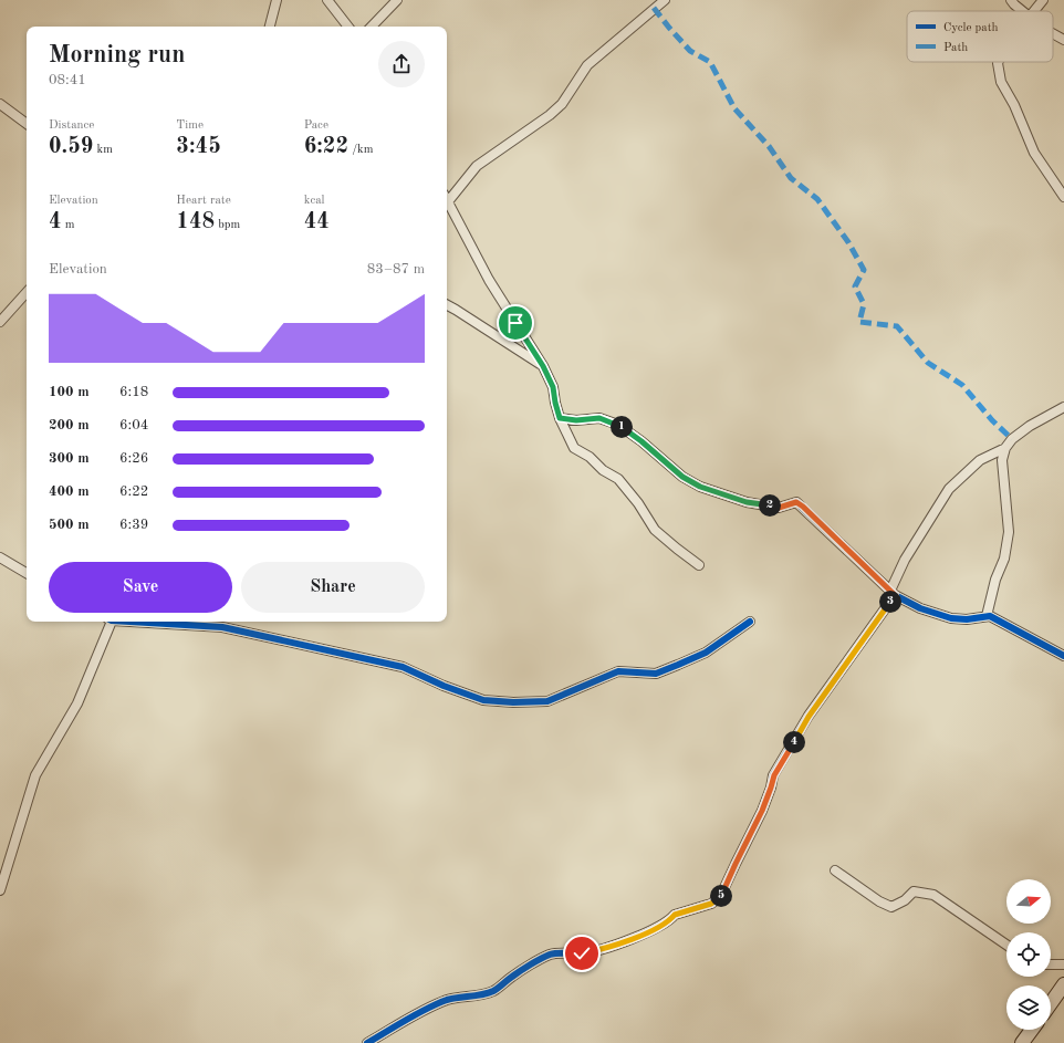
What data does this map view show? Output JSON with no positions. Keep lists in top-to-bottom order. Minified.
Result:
{"legend":["Cycle path","Path"],"north":"right","page":{"heading":["Morning run","08:41"],"stats":[["Distance","0.59 km"],["Time","3:45"],["Pace","6:22 /km"],["Elevation","4 m"],["Heart rate","148 bpm"],["kcal","44"]],"chart":["Elevation","83–87 m"],"list":[{"name":"100 m","note":"6:18"},{"name":"200 m","note":"6:04"},{"name":"300 m","note":"6:26"},{"name":"400 m","note":"6:22"},{"name":"500 m","note":"6:39"}],"pins":["1","2","3","4","5"],"buttons":["Save","Share"]}}
